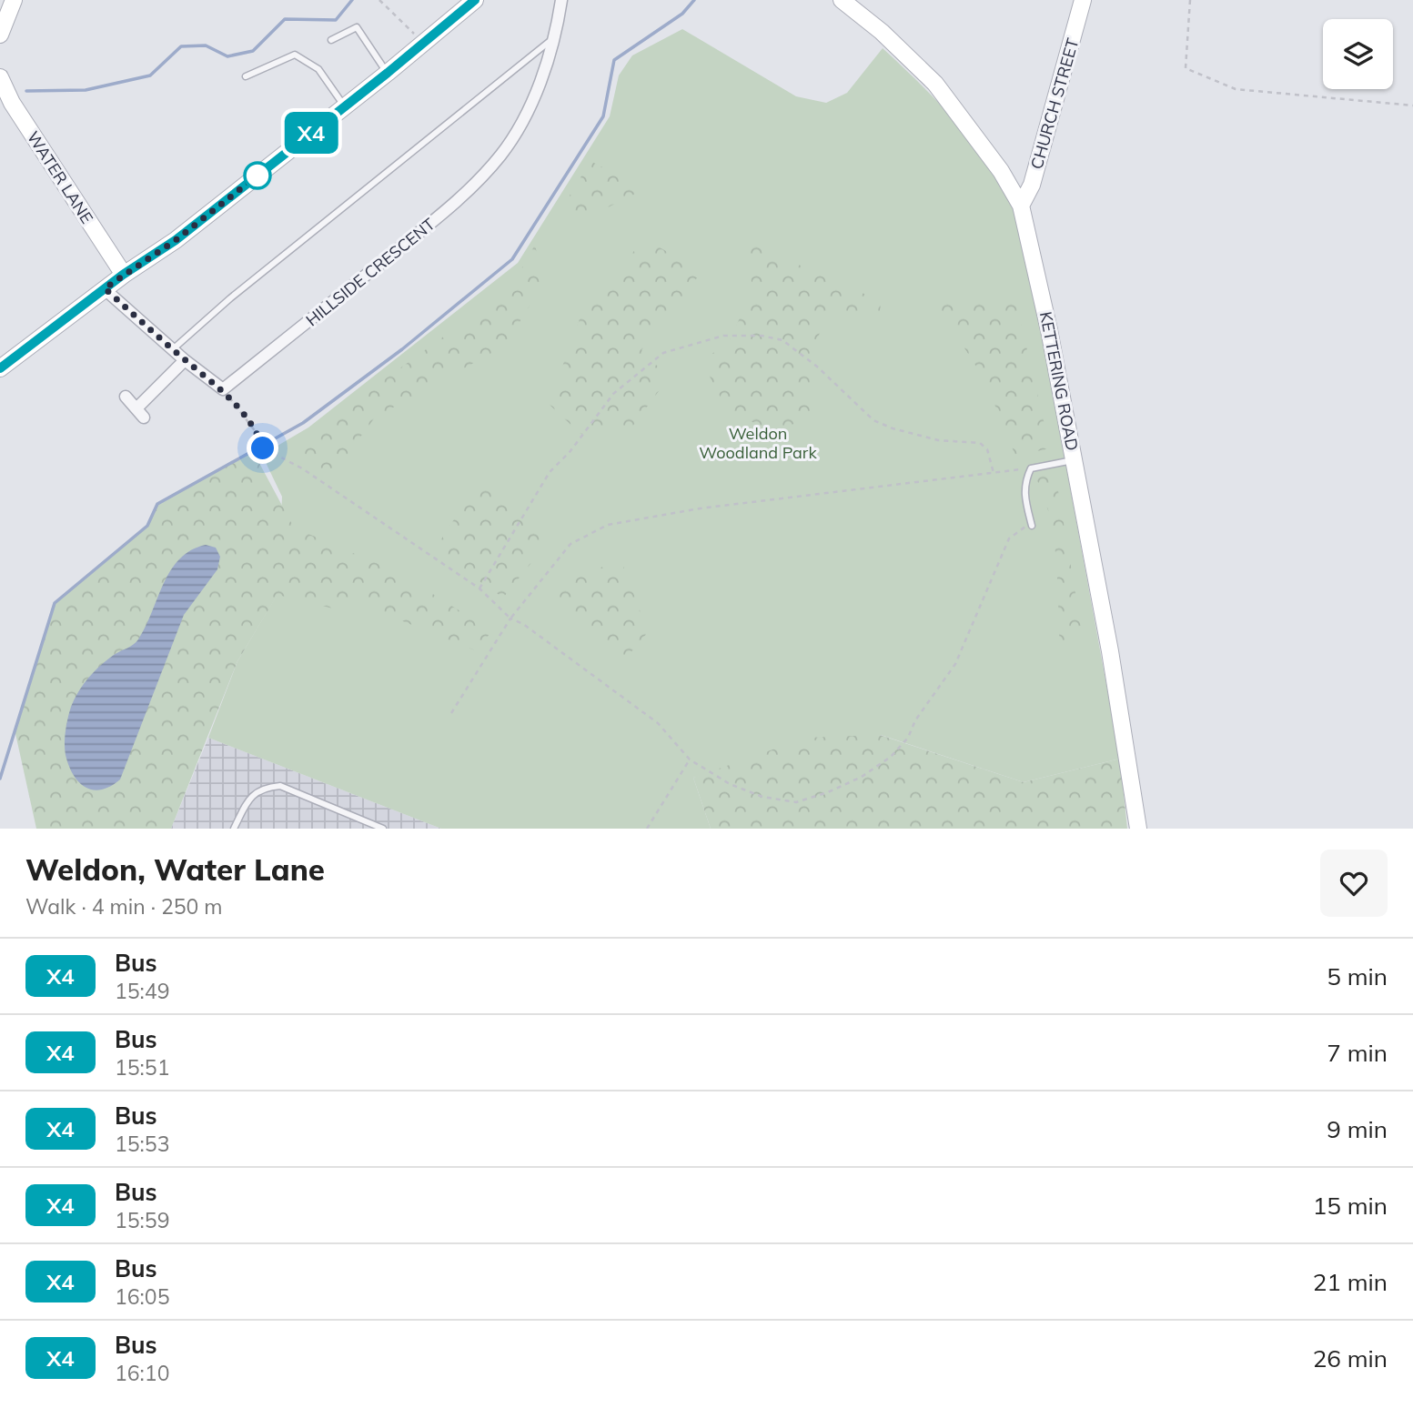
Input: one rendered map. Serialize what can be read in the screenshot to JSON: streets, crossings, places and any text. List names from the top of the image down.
{
  "streets": {
    "street": [
      "CHURCH STREET",
      "WATER LANE",
      "HILLSIDE CRESCENT",
      "KETTERING ROAD"
    ]
  },
  "crossings": [
    ["CHURCH STREET", "KETTERING ROAD"]
  ],
  "parks": ["Weldon Woodland Park"],
  "lines": ["bus line X4"],
  "page": {
    "on_map": "X4",
    "heading": ["Weldon, Water Lane", "Walk · 4 min · 250 m"],
    "list": [
      {
        "mark": "X4",
        "name": "Bus",
        "note": "15:49",
        "value": "5 min"
      },
      {
        "mark": "X4",
        "name": "Bus",
        "note": "15:51",
        "value": "7 min"
      },
      {
        "mark": "X4",
        "name": "Bus",
        "note": "15:53",
        "value": "9 min"
      },
      {
        "mark": "X4",
        "name": "Bus",
        "note": "15:59",
        "value": "15 min"
      },
      {
        "mark": "X4",
        "name": "Bus",
        "note": "16:05",
        "value": "21 min"
      },
      {
        "mark": "X4",
        "name": "Bus",
        "note": "16:10",
        "value": "26 min"
      }
    ]
  }
}
